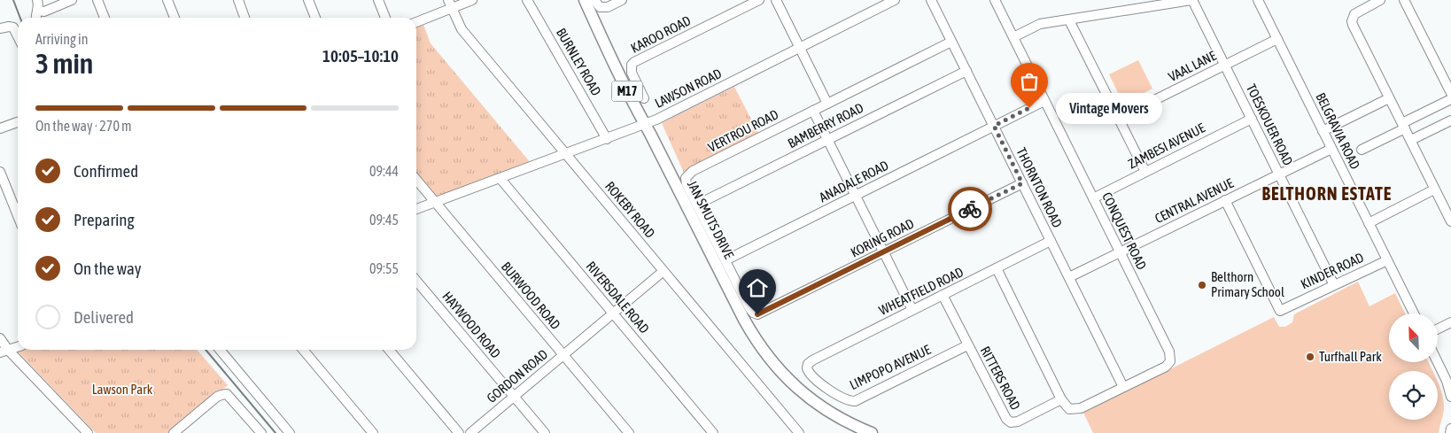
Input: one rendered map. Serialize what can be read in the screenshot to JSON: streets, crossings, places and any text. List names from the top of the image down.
{
  "streets": {
    "main road": ["M17", "JAN SMUTS DRIVE"],
    "street": [
      "KAROO ROAD",
      "BURNLEY ROAD",
      "VAAL LANE",
      "LAWSON ROAD",
      "TOESKOUER ROAD",
      "BAMBERRY ROAD",
      "VERTROU ROAD",
      "BELGRAVIA ROAD",
      "ZAMBESI AVENUE",
      "ANADALE ROAD",
      "THORNTON ROAD",
      "CENTRAL AVENUE",
      "ROKEBY ROAD",
      "CONQUEST ROAD",
      "KORING ROAD",
      "KINDER ROAD",
      "WHEATFIELD ROAD",
      "BURWOOD ROAD",
      "RIVERSDALE ROAD",
      "HAYWOOD ROAD",
      "LIMPOPO AVENUE",
      "GORDON ROAD",
      "RITTERS ROAD"
    ]
  },
  "crossings": [
    ["BURNLEY ROAD", "LAWSON ROAD"],
    ["VAAL LANE", "TOESKOUER ROAD"],
    ["VAAL LANE", "BELGRAVIA ROAD"],
    ["LAWSON ROAD", "ROKEBY ROAD"],
    ["LAWSON ROAD", "JAN SMUTS DRIVE"],
    ["LAWSON ROAD", "BURWOOD ROAD"],
    ["LAWSON ROAD", "RIVERSDALE ROAD"],
    ["TOESKOUER ROAD", "ZAMBESI AVENUE"],
    ["TOESKOUER ROAD", "CENTRAL AVENUE"],
    ["TOESKOUER ROAD", "KINDER ROAD"],
    ["BAMBERRY ROAD", "VERTROU ROAD"],
    ["BAMBERRY ROAD", "THORNTON ROAD"],
    ["VERTROU ROAD", "ANADALE ROAD"],
    ["VERTROU ROAD", "THORNTON ROAD"],
    ["VERTROU ROAD", "KORING ROAD"],
    ["BELGRAVIA ROAD", "CENTRAL AVENUE"],
    ["BELGRAVIA ROAD", "KINDER ROAD"],
    ["ZAMBESI AVENUE", "CONQUEST ROAD"],
    ["ANADALE ROAD", "THORNTON ROAD"],
    ["ANADALE ROAD", "CONQUEST ROAD"],
    ["THORNTON ROAD", "CENTRAL AVENUE"],
    ["THORNTON ROAD", "CONQUEST ROAD"],
    ["THORNTON ROAD", "KORING ROAD"],
    ["THORNTON ROAD", "WHEATFIELD ROAD"],
    ["CENTRAL AVENUE", "CONQUEST ROAD"],
    ["CENTRAL AVENUE", "KINDER ROAD"],
    ["ROKEBY ROAD", "GORDON ROAD"],
    ["CONQUEST ROAD", "RITTERS ROAD"],
    ["WHEATFIELD ROAD", "LIMPOPO AVENUE"],
    ["WHEATFIELD ROAD", "RITTERS ROAD"],
    ["BURWOOD ROAD", "GORDON ROAD"],
    ["RIVERSDALE ROAD", "GORDON ROAD"],
    ["HAYWOOD ROAD", "GORDON ROAD"],
    ["LIMPOPO AVENUE", "RITTERS ROAD"]
  ],
  "districts": ["BELTHORN ESTATE"],
  "parks": ["Lawson Park"],
  "places": ["Vintage Movers", "Belthorn Primary School", "Turfhall Park"],
  "north": "top left",
  "page": {
    "heading": ["3 min", "Arriving in", "10:05–10:10"],
    "bubble": "Vintage Movers",
    "bar": "On the way · 270 m",
    "list": [
      ["Confirmed", "09:44"],
      ["Preparing", "09:45"],
      ["On the way", "09:55"],
      "Delivered"
    ]
  }
}
